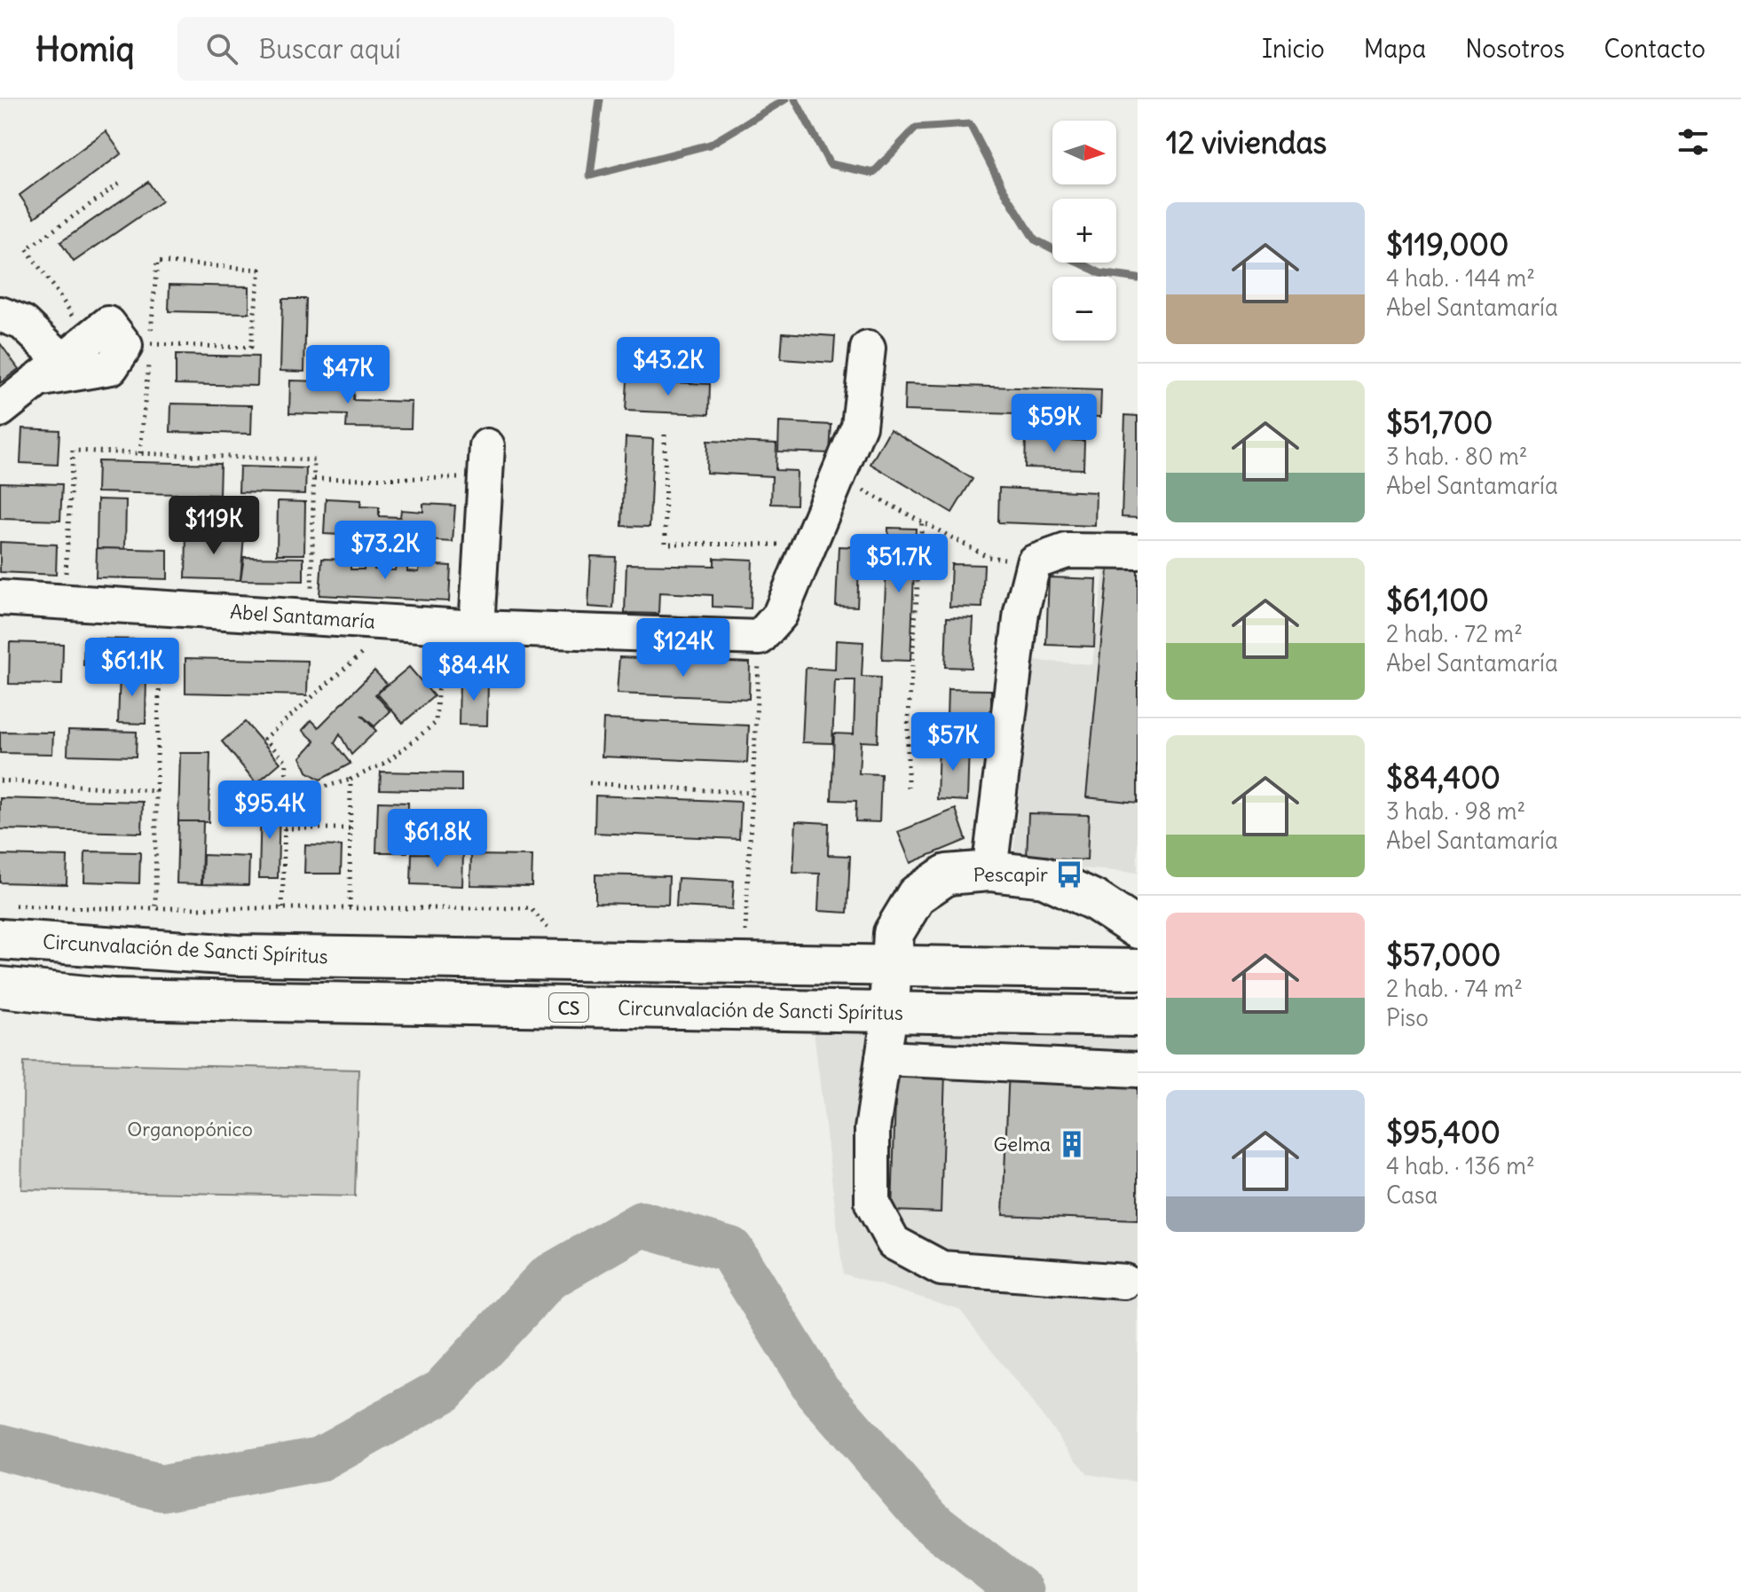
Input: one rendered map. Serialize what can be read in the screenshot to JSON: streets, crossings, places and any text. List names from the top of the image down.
{
  "streets": {
    "highway": ["Circunvalación de Sancti Spíritus", "CS"],
    "street": ["Abel Santamaría"]
  },
  "parks": ["Organopónico"],
  "places": {
    "bus stop": ["Pescapir"],
    "building": ["Gelma"]
  },
  "north": "right",
  "page": {
    "header": "Homiq",
    "search": "Buscar aquí",
    "nav": [
      "Inicio",
      "Mapa",
      "Nosotros",
      "Contacto"
    ],
    "heading": "12 viviendas",
    "map_buttons": ["+", "−"],
    "list": [
      {
        "name": "$119,000",
        "note": "4 hab. · 144 m² · Abel Santamaría"
      },
      {
        "name": "$51,700",
        "note": "3 hab. · 80 m² · Abel Santamaría"
      },
      {
        "name": "$61,100",
        "note": "2 hab. · 72 m² · Abel Santamaría"
      },
      {
        "name": "$84,400",
        "note": "3 hab. · 98 m² · Abel Santamaría"
      },
      {
        "name": "$57,000",
        "note": "2 hab. · 74 m² · Piso"
      },
      {
        "name": "$95,400",
        "note": "4 hab. · 136 m² · Casa"
      }
    ],
    "price": [
      "$43.2K",
      "$47K",
      "$59K",
      "$119K",
      "$73.2K",
      "$51.7K",
      "$124K",
      "$61.1K",
      "$84.4K",
      "$57K",
      "$95.4K",
      "$61.8K"
    ]
  }
}
